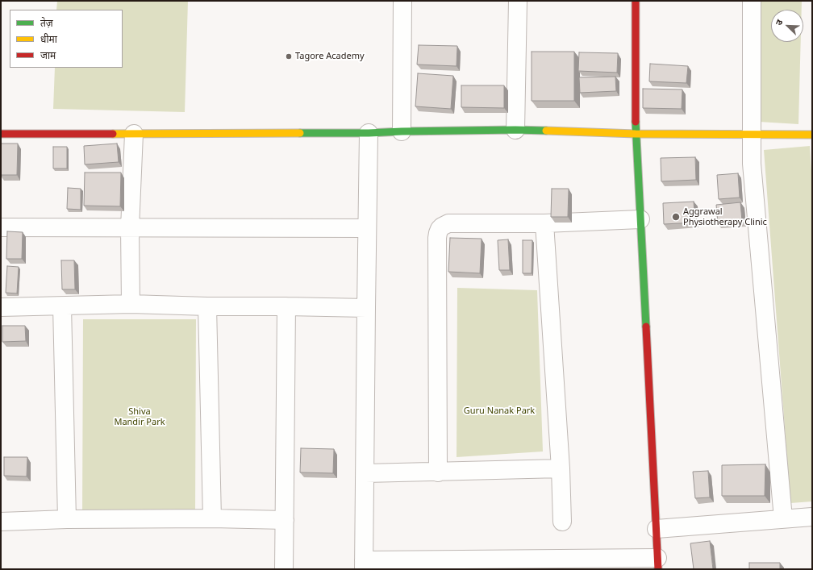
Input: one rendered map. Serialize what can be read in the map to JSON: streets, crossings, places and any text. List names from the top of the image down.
{
  "parks": ["Guru Nanak Park", "Shiva Mandir Park"],
  "places": ["Tagore Academy", "Aggrawal Physiotherapy Clinic"],
  "legend": ["तेज़", "धीमा", "जाम"],
  "north": "top left"
}
